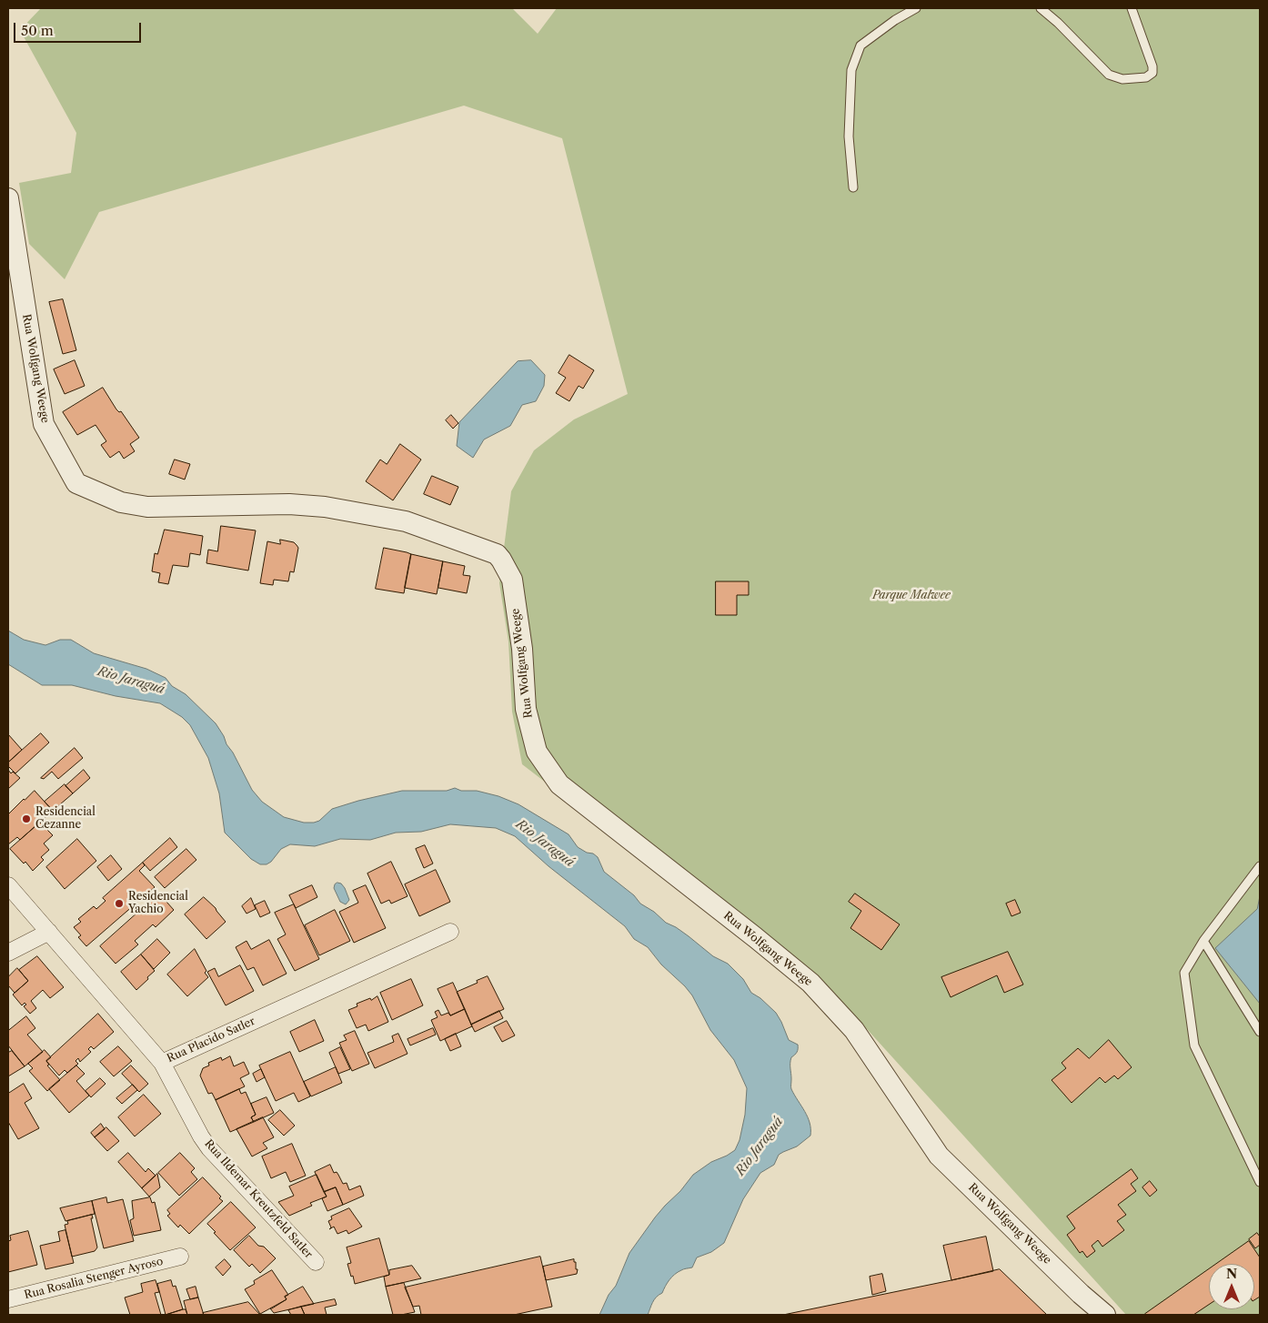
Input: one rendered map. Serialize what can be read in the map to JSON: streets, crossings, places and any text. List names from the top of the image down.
{
  "streets": {
    "street": [
      "Rua Wolfgang Weege",
      "Rua Placido Satler",
      "Rua Ildemar Kreutzfeld Satler",
      "Rua Rosalia Stenger Ayroso"
    ]
  },
  "crossings": [
    ["Rua Placido Satler", "Rua Ildemar Kreutzfeld Satler"]
  ],
  "water": ["Rio Jaraguá"],
  "parks": ["Parque Malwee"],
  "places": ["Residencial Cezanne", "Residencial Yachio"],
  "scale_bar": "50 m",
  "north": "top"
}
